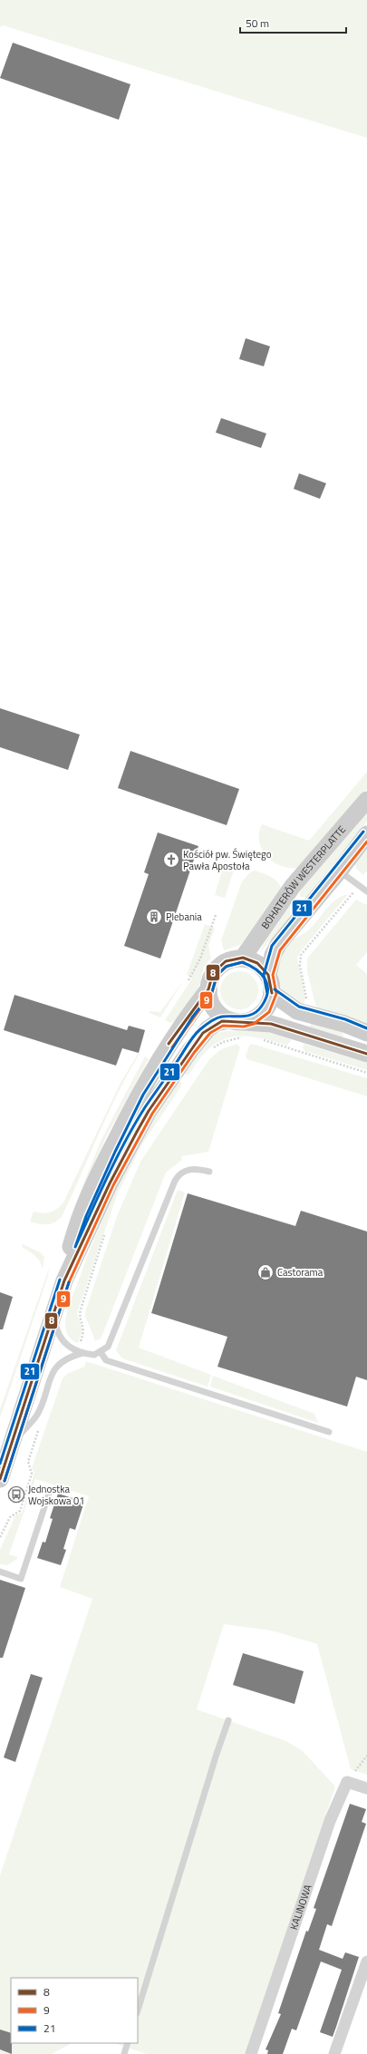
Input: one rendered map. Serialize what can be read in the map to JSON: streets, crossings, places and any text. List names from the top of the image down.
{
  "streets": {
    "main road": ["BOHATERÓW WESTERPLATTE"],
    "street": ["KALINOWA"]
  },
  "places": {
    "church": ["Kościół pw. Świętego Pawła Apostoła"],
    "building": ["Plebania"],
    "shop": ["Castorama"],
    "bus stop": ["Jednostka Wojskowa 01"]
  },
  "lines": ["transit line 21", "transit line 9", "transit line 8"],
  "legend": ["8", "9", "21"],
  "scale_bar": "50 m"
}
